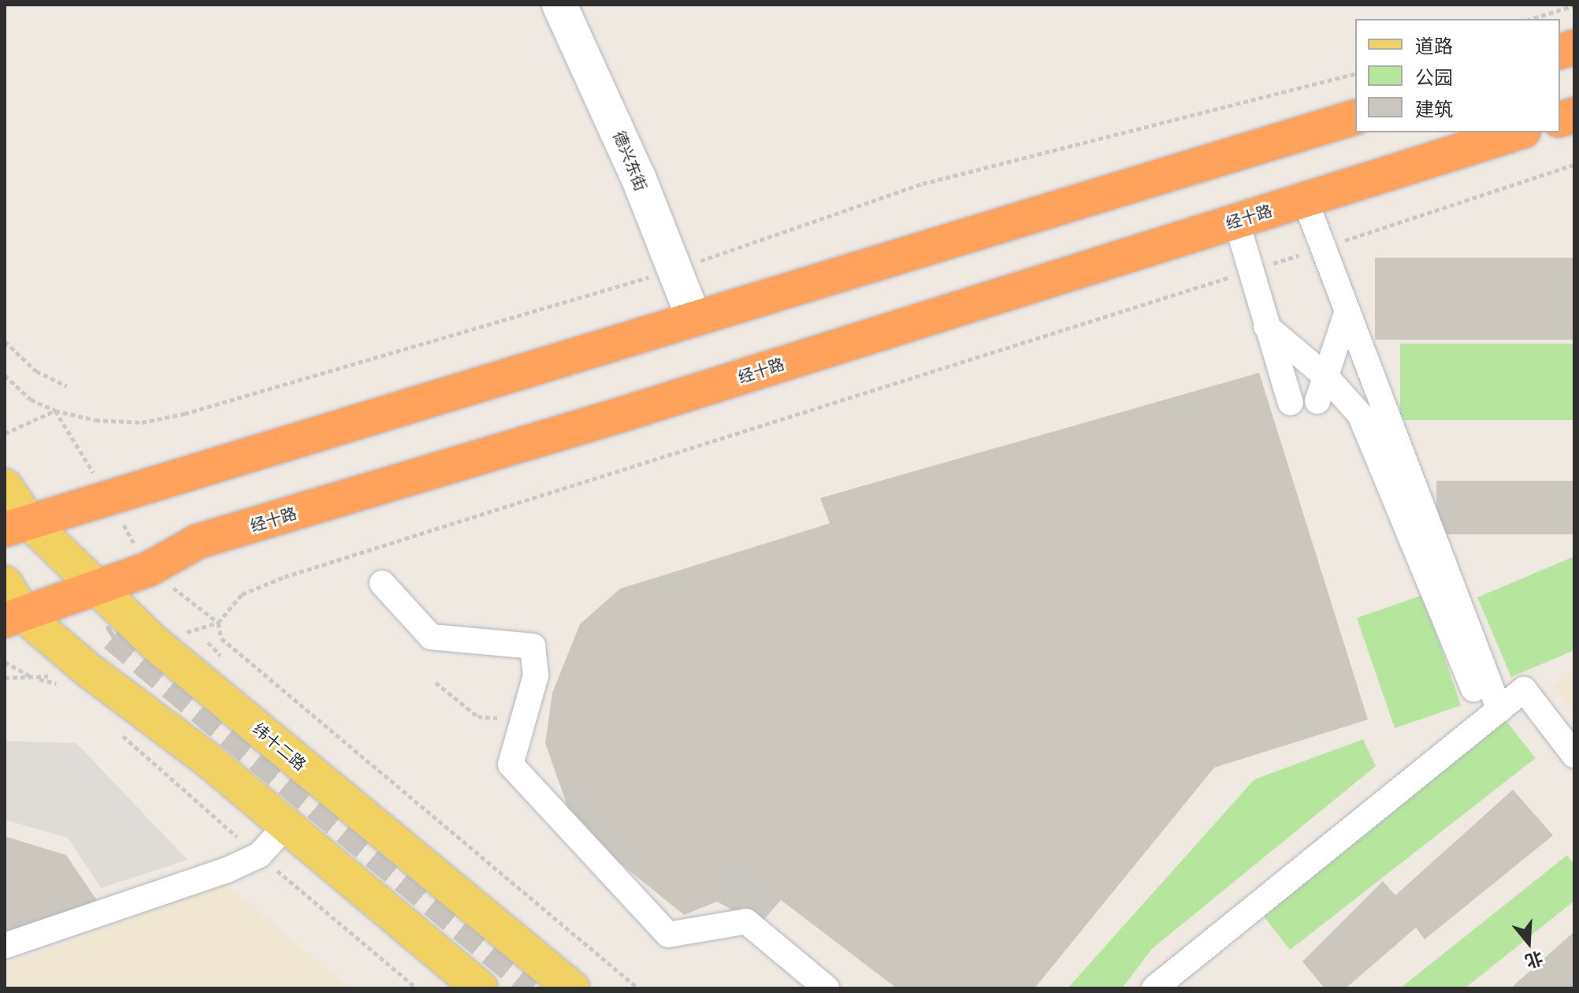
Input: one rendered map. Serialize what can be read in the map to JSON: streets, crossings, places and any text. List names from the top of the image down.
{
  "streets": {
    "highway": ["经十路"],
    "main road": ["纬十二路"],
    "street": ["德兴东街"]
  },
  "crossings": [
    ["经十路", "纬十二路"]
  ],
  "legend": ["道路", "公园", "建筑"],
  "north": "bottom"
}
